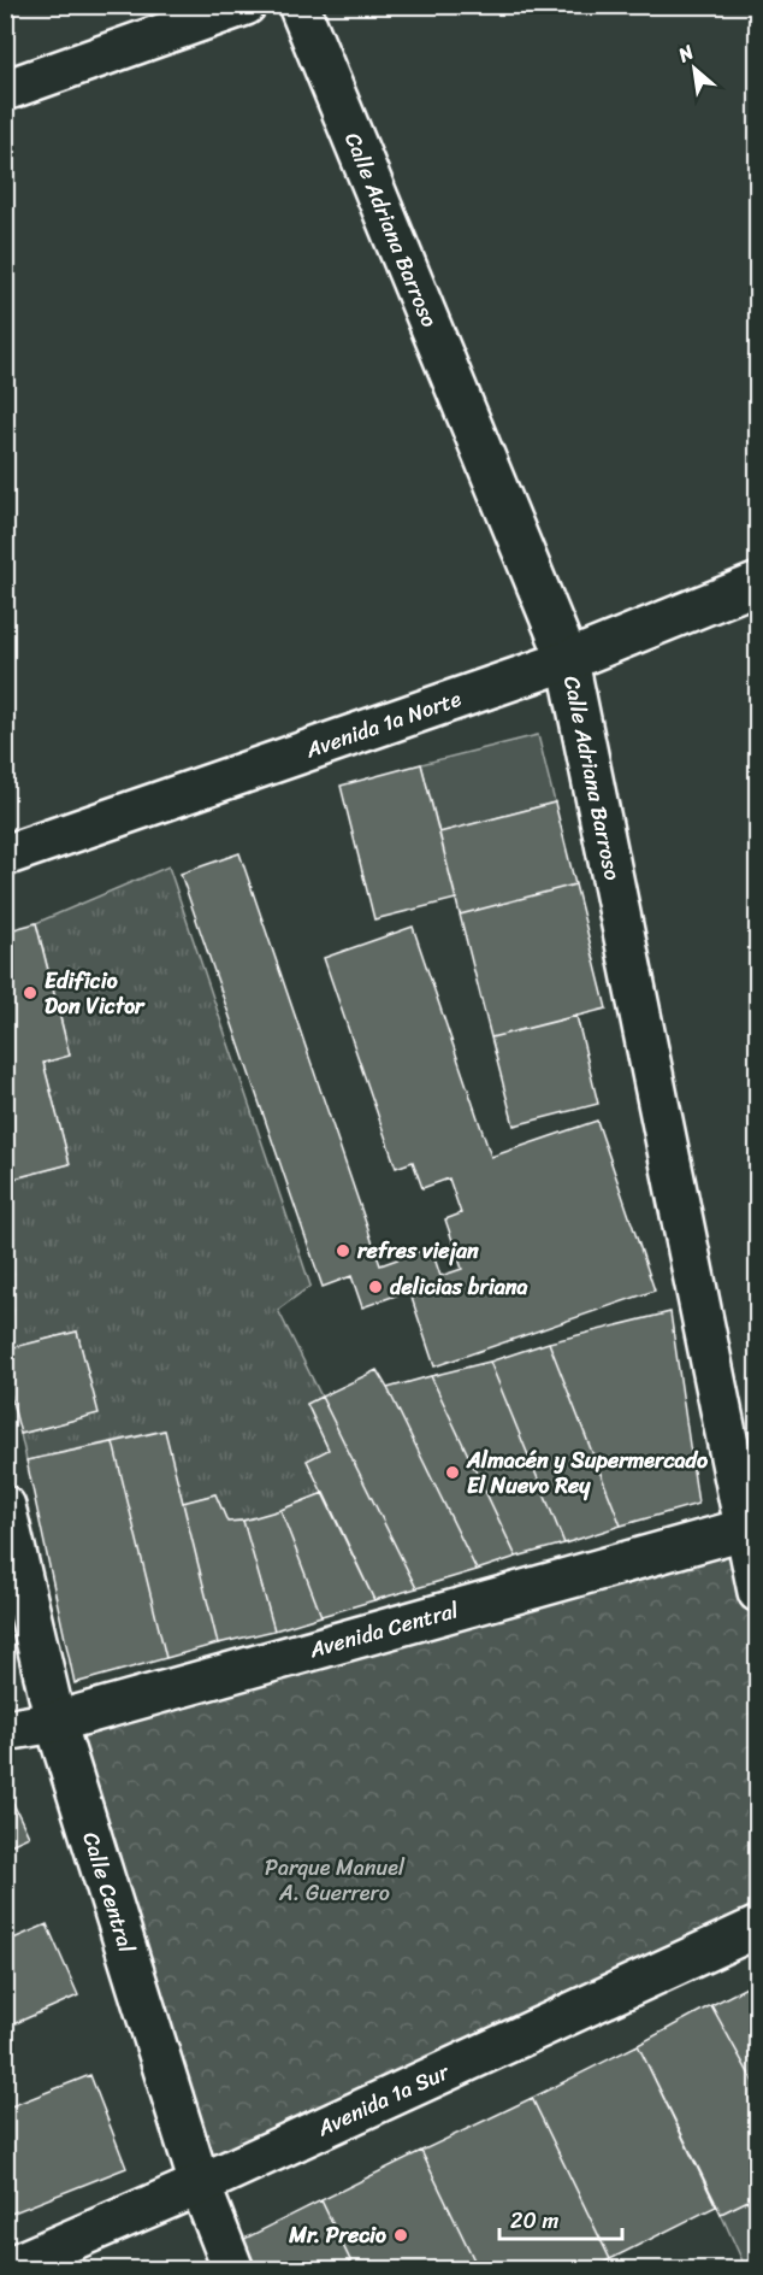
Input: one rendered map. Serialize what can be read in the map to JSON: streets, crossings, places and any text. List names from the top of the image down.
{
  "streets": {
    "street": [
      "Calle Adriana Barroso",
      "Avenida 1a Norte",
      "Avenida Central",
      "Calle Central",
      "Avenida 1a Sur"
    ]
  },
  "crossings": [
    ["Calle Adriana Barroso", "Avenida 1a Norte"],
    ["Calle Adriana Barroso", "Avenida Central"],
    ["Avenida Central", "Calle Central"],
    ["Calle Central", "Avenida 1a Sur"]
  ],
  "parks": ["Parque Manuel A. Guerrero"],
  "places": [
    "Edificio Don Victor",
    "refres viejan",
    "delicias briana",
    "Almacén y Supermercado El Nuevo Rey",
    "Mr. Precio"
  ],
  "scale_bar": "20 m",
  "north": "top left"
}
